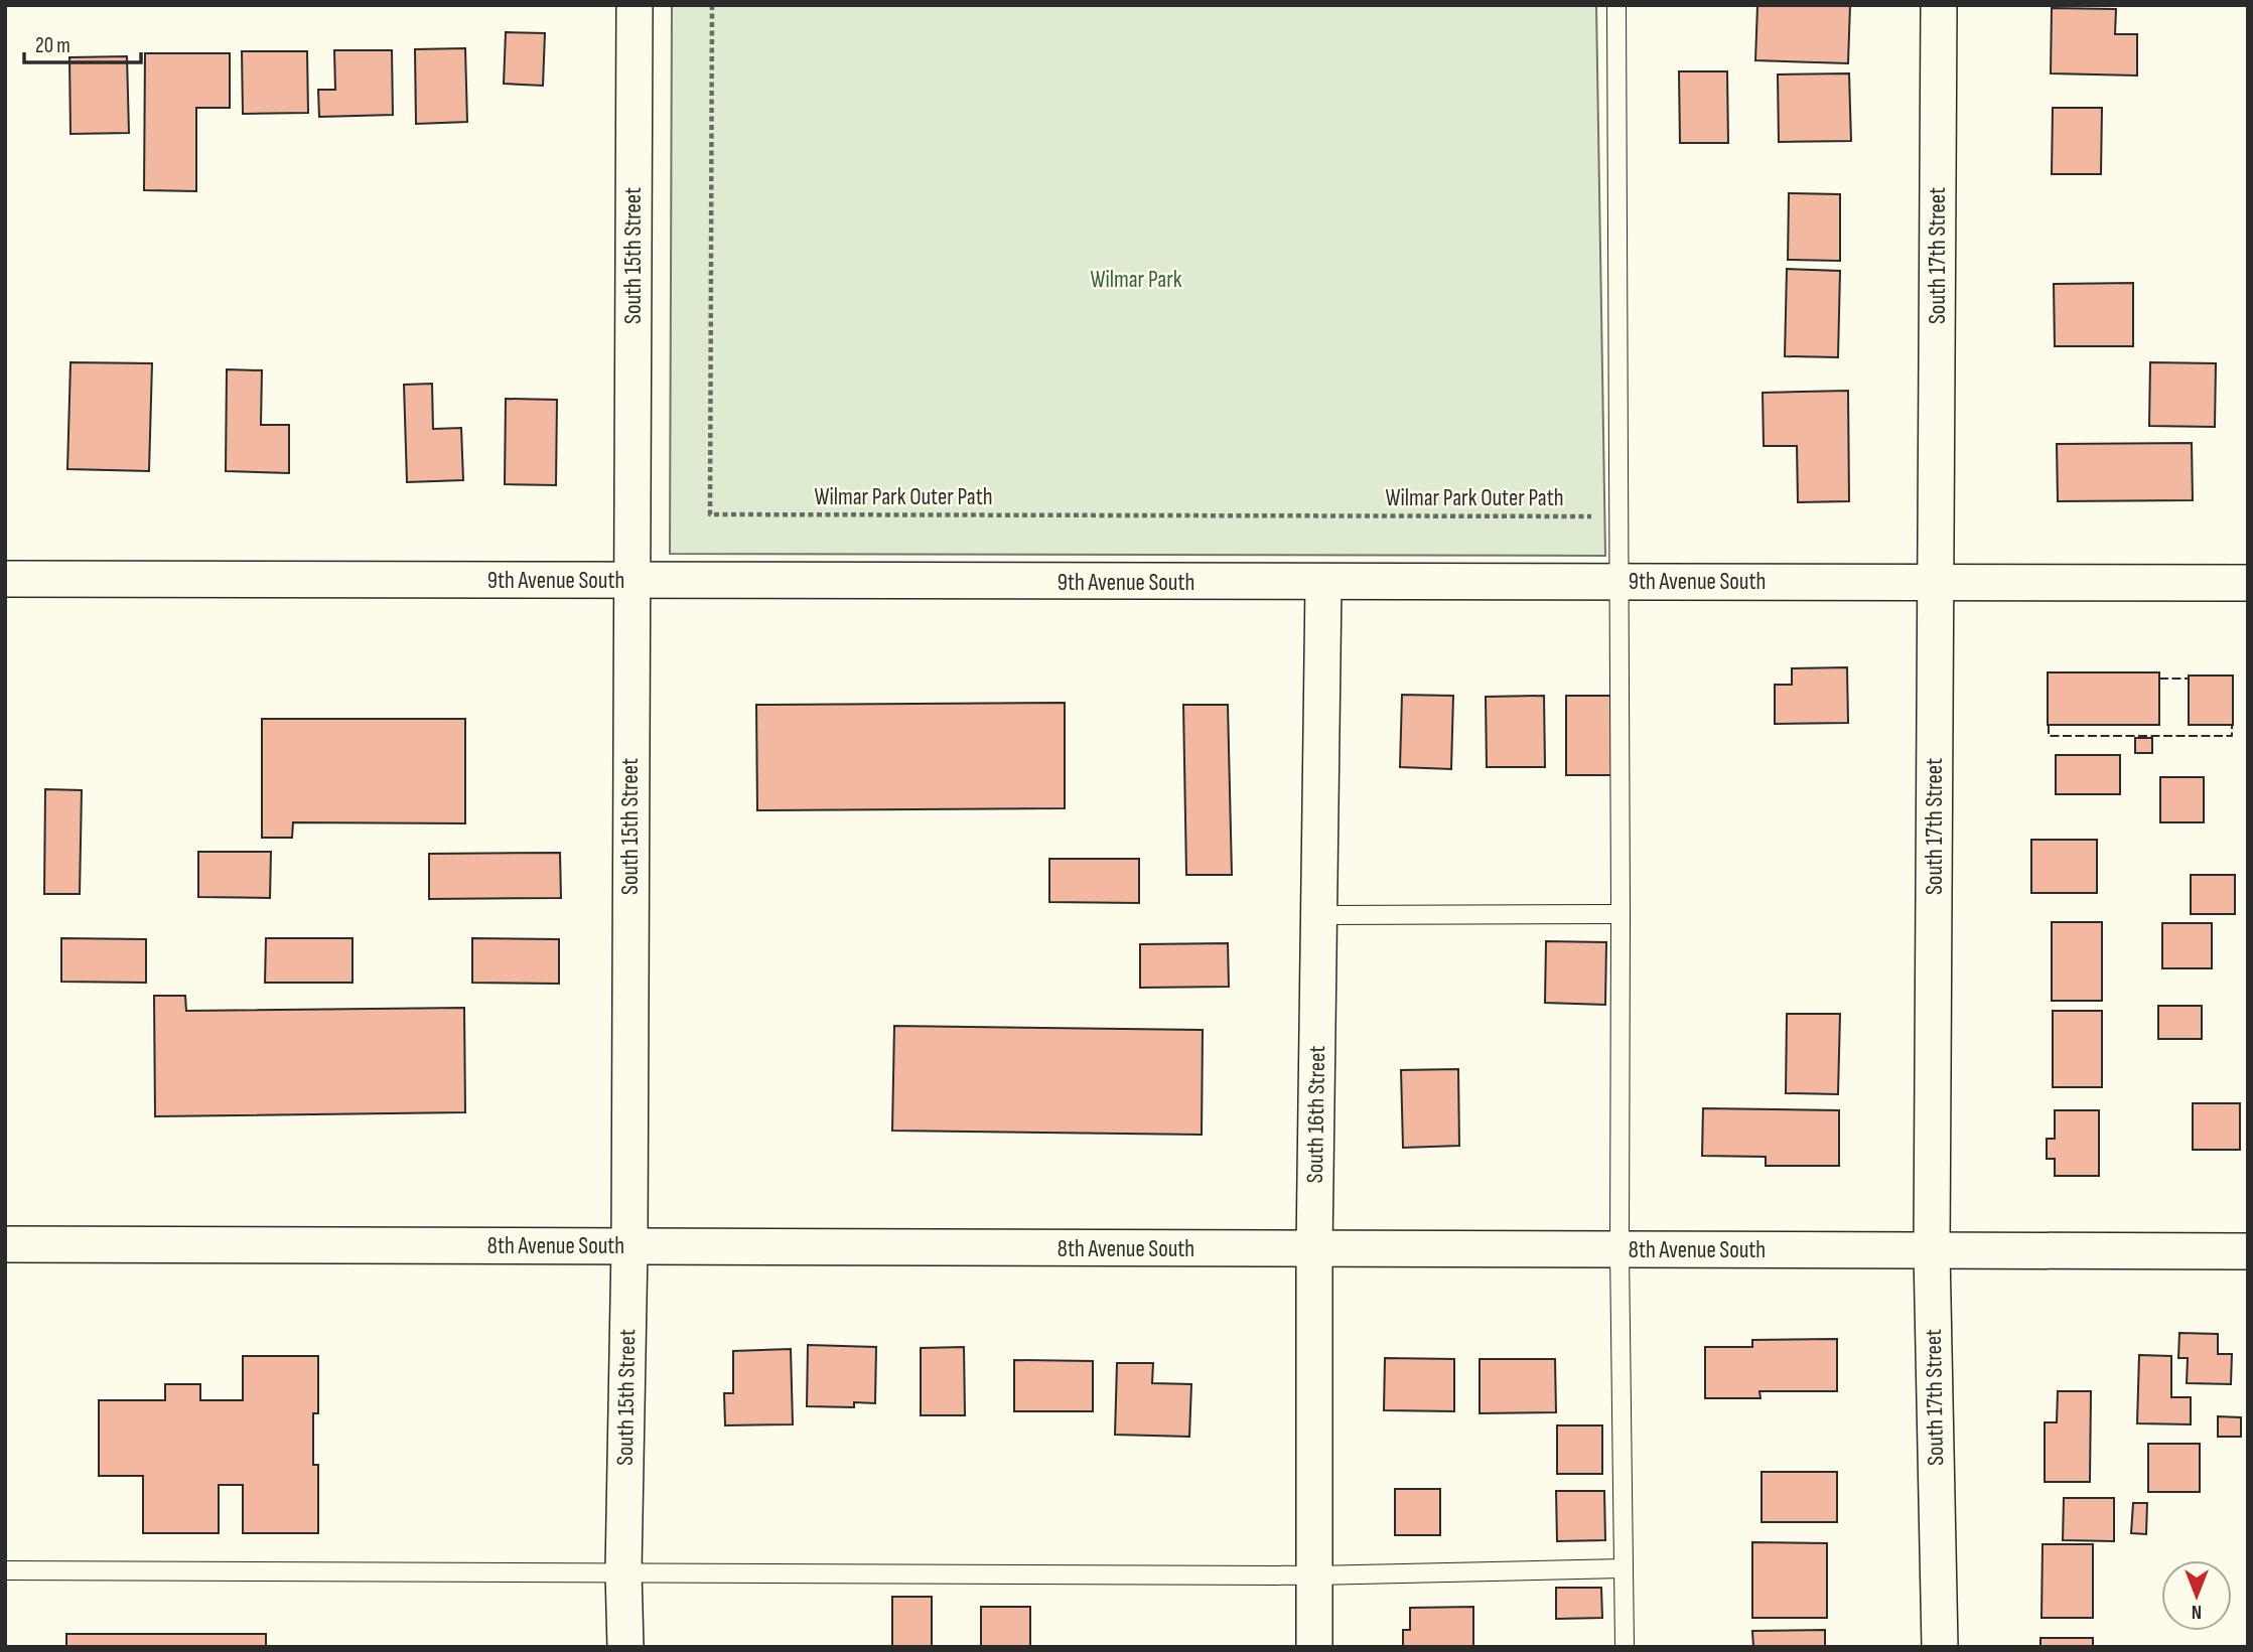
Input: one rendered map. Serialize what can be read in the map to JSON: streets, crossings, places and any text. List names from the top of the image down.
{
  "streets": {
    "street": [
      "South 15th Street",
      "South 17th Street",
      "9th Avenue South",
      "South 16th Street",
      "8th Avenue South"
    ],
    "path": ["Wilmar Park Outer Path"]
  },
  "crossings": [
    ["South 15th Street", "9th Avenue South"],
    ["South 15th Street", "8th Avenue South"],
    ["South 17th Street", "9th Avenue South"],
    ["South 17th Street", "8th Avenue South"],
    ["9th Avenue South", "South 16th Street"],
    ["South 16th Street", "8th Avenue South"]
  ],
  "parks": ["Wilmar Park"],
  "scale_bar": "20 m",
  "north": "bottom"
}
